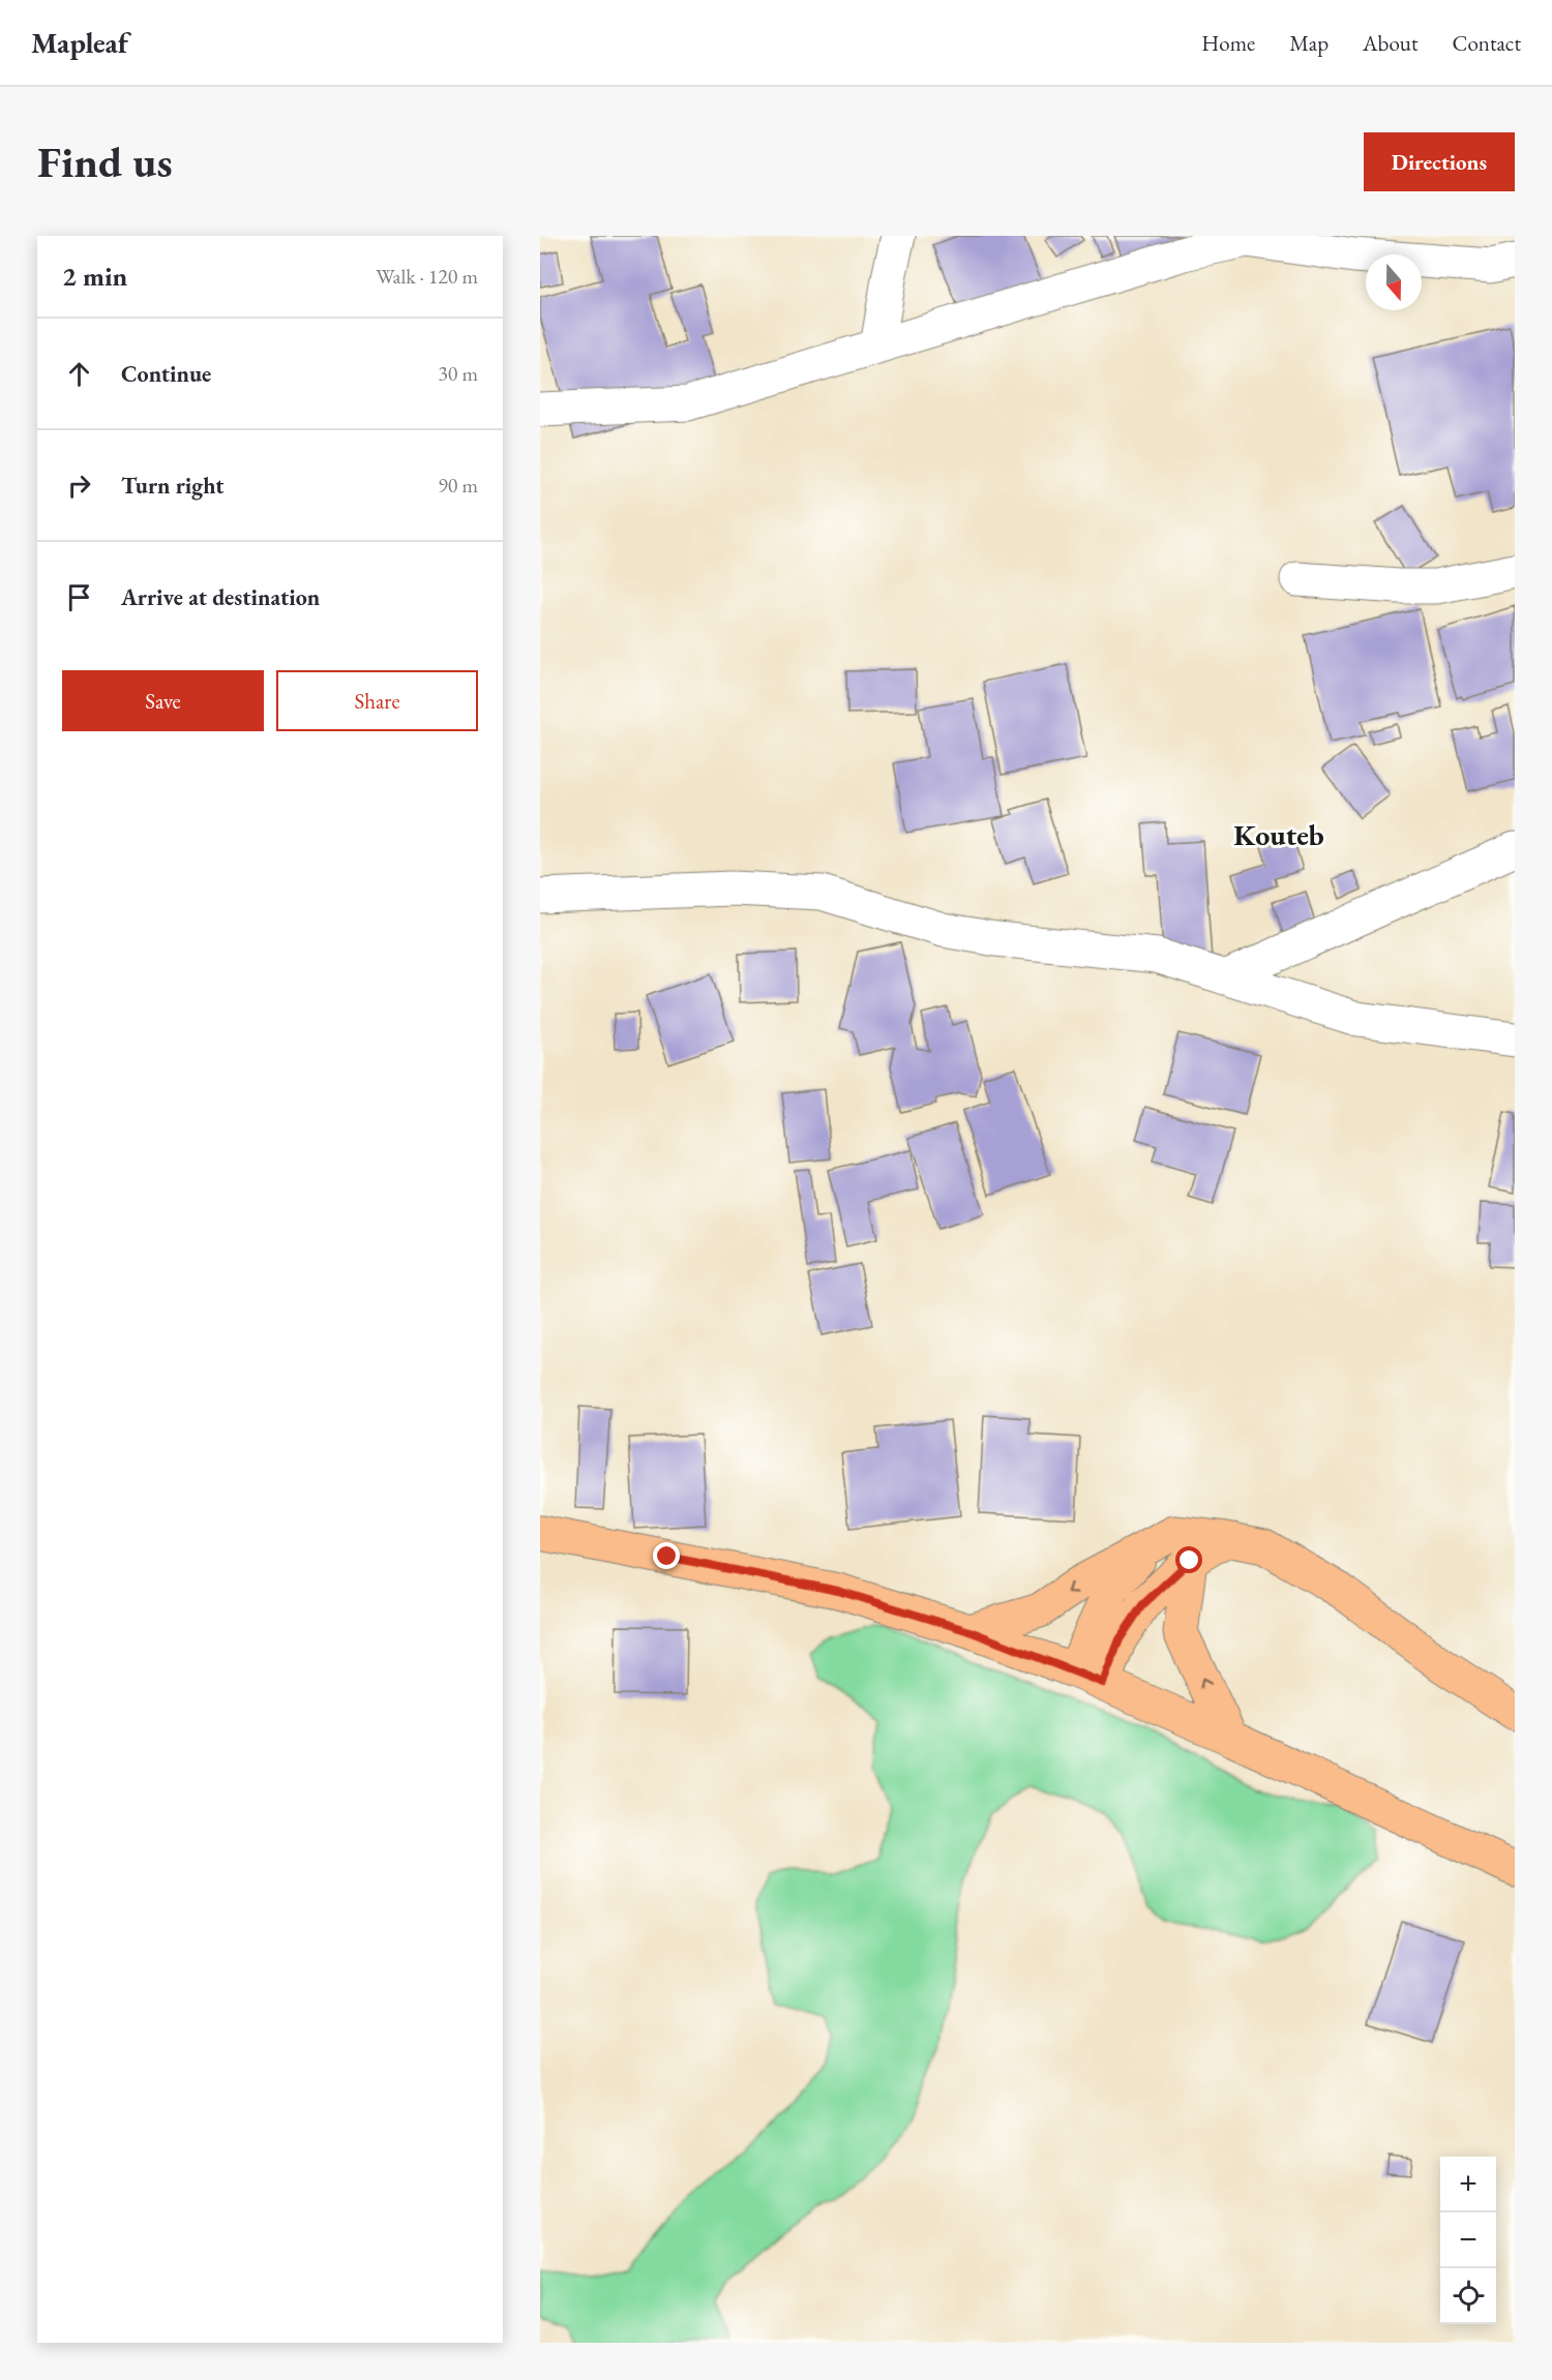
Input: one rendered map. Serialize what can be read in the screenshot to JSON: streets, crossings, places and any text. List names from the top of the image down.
{
  "districts": ["Kouteb"],
  "north": "bottom",
  "page": {
    "header": "Mapleaf",
    "nav": [
      "Home",
      "Map",
      "About",
      "Contact"
    ],
    "buttons": [
      "Directions",
      ["Save", "Share"]
    ],
    "title": "Find us",
    "heading": ["2 min", "Walk · 120 m"],
    "list": [
      ["Continue", "30 m"],
      ["Turn right", "90 m"],
      "Arrive at destination"
    ],
    "map_buttons": ["+", "−"]
  }
}
